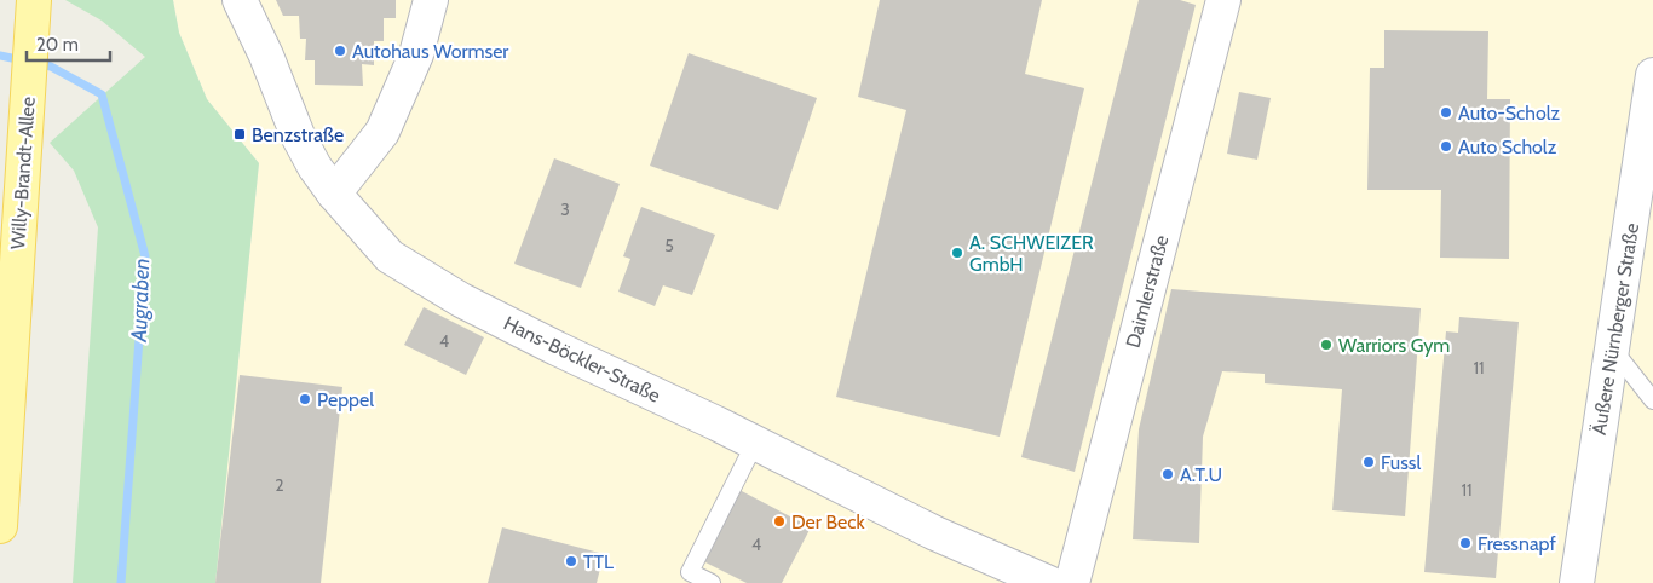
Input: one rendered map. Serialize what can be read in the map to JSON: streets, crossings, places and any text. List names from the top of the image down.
{
  "streets": {
    "main road": ["Willy-Brandt-Allee"],
    "street": ["Daimlerstraße", "Äußere Nürnberger Straße", "Hans-Böckler-Straße"]
  },
  "water": ["Augraben"],
  "places": {
    "other": [
      "Autohaus Wormser",
      "Auto-Scholz",
      "Auto Scholz",
      "A. SCHWEIZER GmbH",
      "Warriors Gym",
      "Peppel",
      "Fussl",
      "A.T.U",
      "Der Beck",
      "Fressnapf",
      "TTL"
    ],
    "transit": ["Benzstraße"]
  },
  "house_numbers": [
    "3",
    "5",
    "4",
    "11",
    "2",
    "11",
    "4"
  ],
  "scale_bar": "20 m"
}
